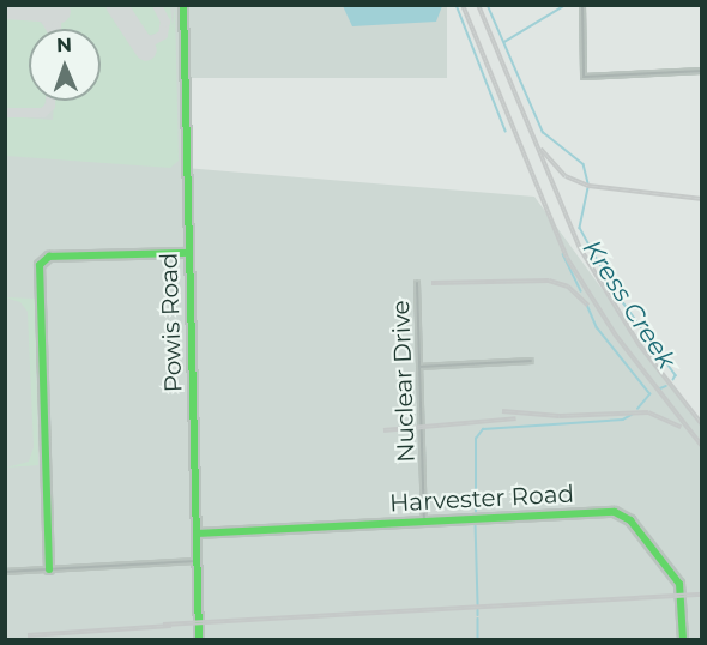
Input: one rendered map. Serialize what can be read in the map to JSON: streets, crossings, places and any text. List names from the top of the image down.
{
  "streets": {
    "street": ["Powis Road", "Nuclear Drive", "Harvester Road"]
  },
  "crossings": [
    ["Powis Road", "Harvester Road"],
    ["Nuclear Drive", "Harvester Road"]
  ],
  "water": ["Kress Creek"],
  "north": "top"
}
